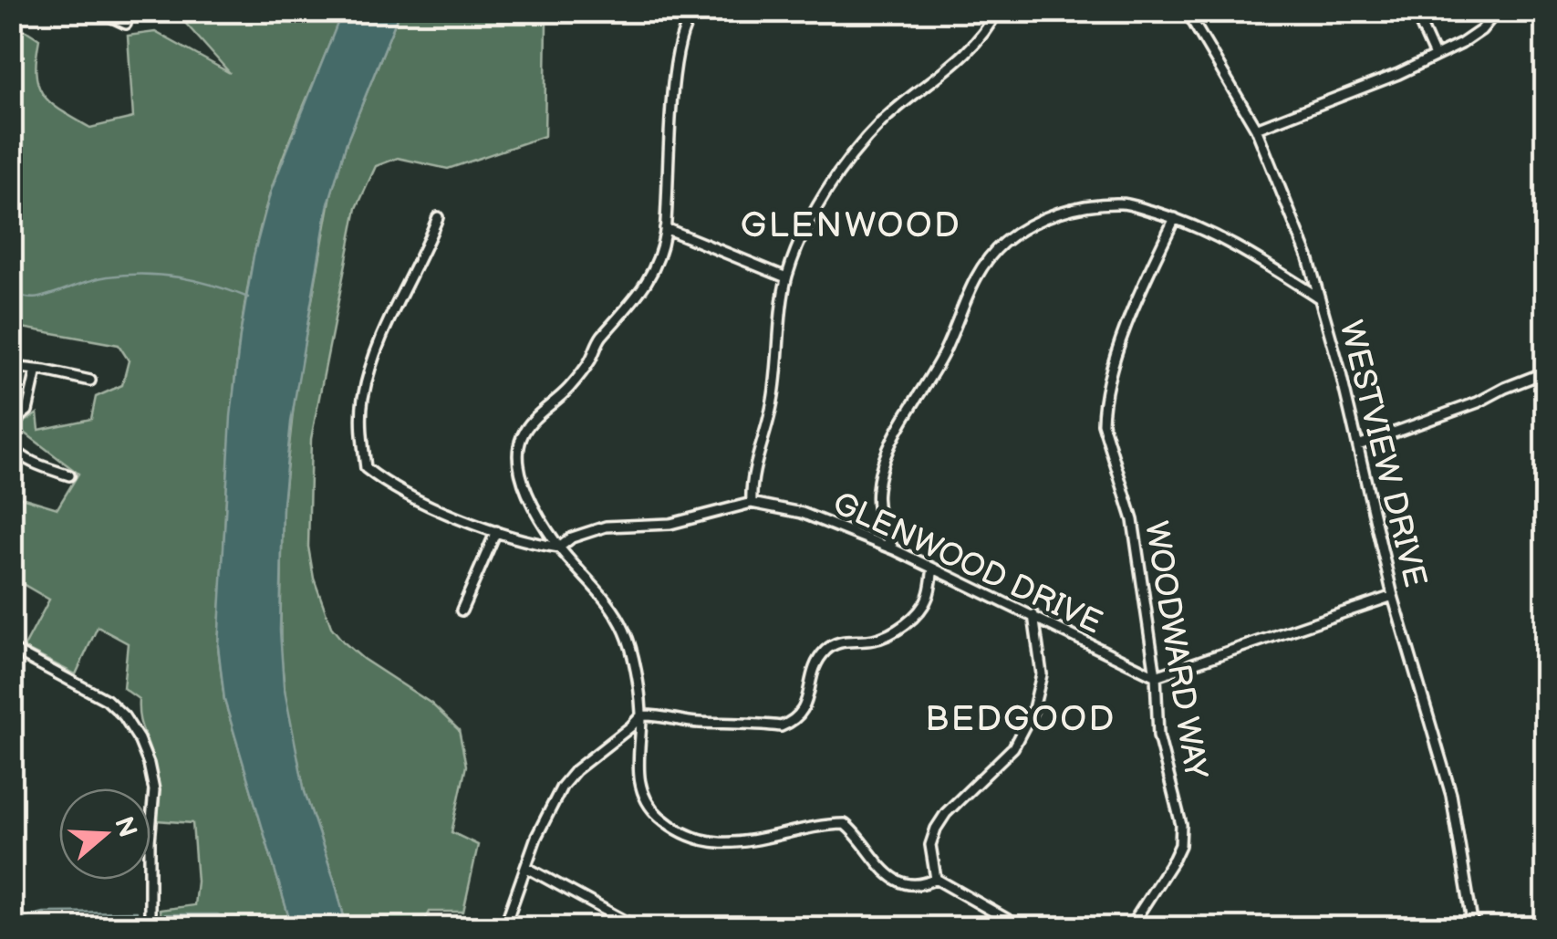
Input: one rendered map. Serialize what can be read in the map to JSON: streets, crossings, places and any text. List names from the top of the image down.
{
  "streets": {
    "street": ["WESTVIEW DRIVE", "GLENWOOD DRIVE", "WOODWARD WAY"]
  },
  "crossings": [
    ["GLENWOOD DRIVE", "WOODWARD WAY"]
  ],
  "districts": ["GLENWOOD", "BEDGOOD"],
  "north": "right"
}
